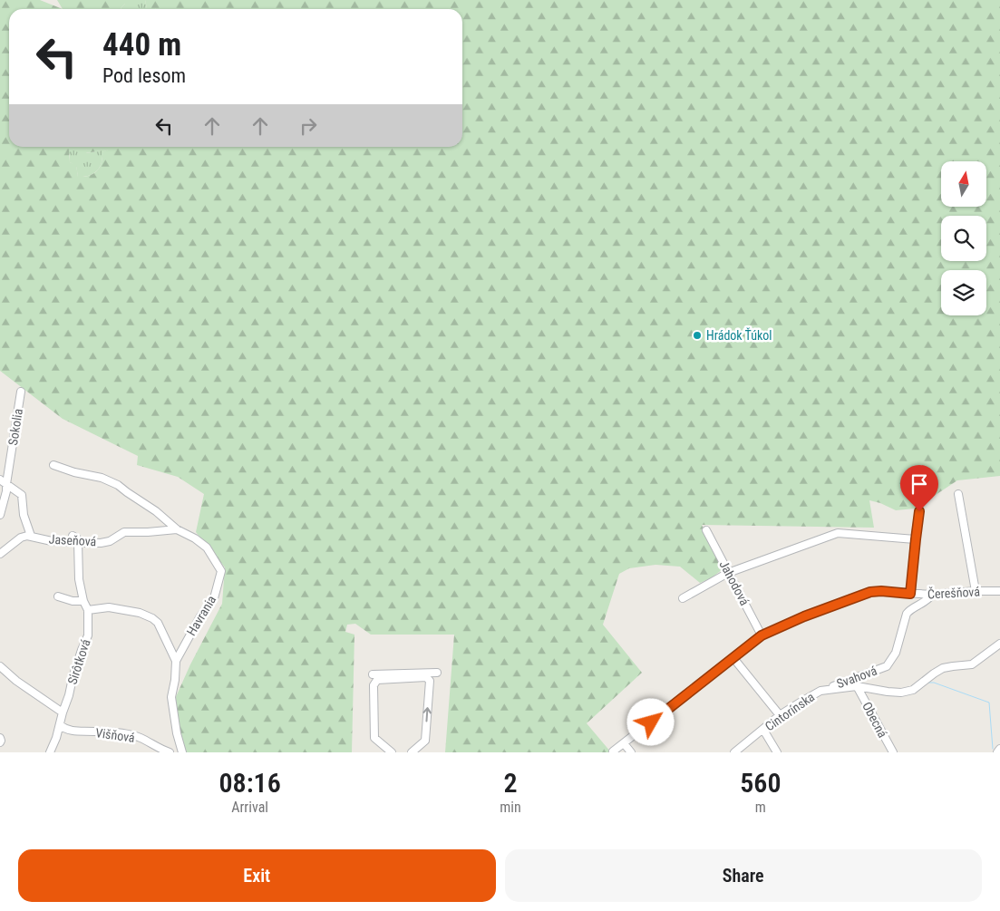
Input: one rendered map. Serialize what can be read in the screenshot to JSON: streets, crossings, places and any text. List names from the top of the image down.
{
  "streets": {
    "street": [
      "Sokolia",
      "Jaseňová",
      "Jahodová",
      "Čerešňová",
      "Havrania",
      "Sirôtková",
      "Svahová",
      "Cintorínska",
      "Obecná",
      "Višňová"
    ]
  },
  "crossings": [
    ["Jaseňová", "Havrania"],
    ["Jaseňová", "Sirôtková"],
    ["Jahodová", "Čerešňová"],
    ["Čerešňová", "Svahová"],
    ["Sirôtková", "Višňová"],
    ["Svahová", "Cintorínska"],
    ["Svahová", "Obecná"],
    ["Cintorínska", "Obecná"]
  ],
  "places": ["Hrádok Ťúkol"],
  "north": "top",
  "page": {
    "turn": ["440 m", "Pod lesom"],
    "eta": [
      "08:16",
      "Arrival",
      "2",
      "min",
      "560",
      "m"
    ],
    "buttons": ["Exit", "Share"]
  }
}
